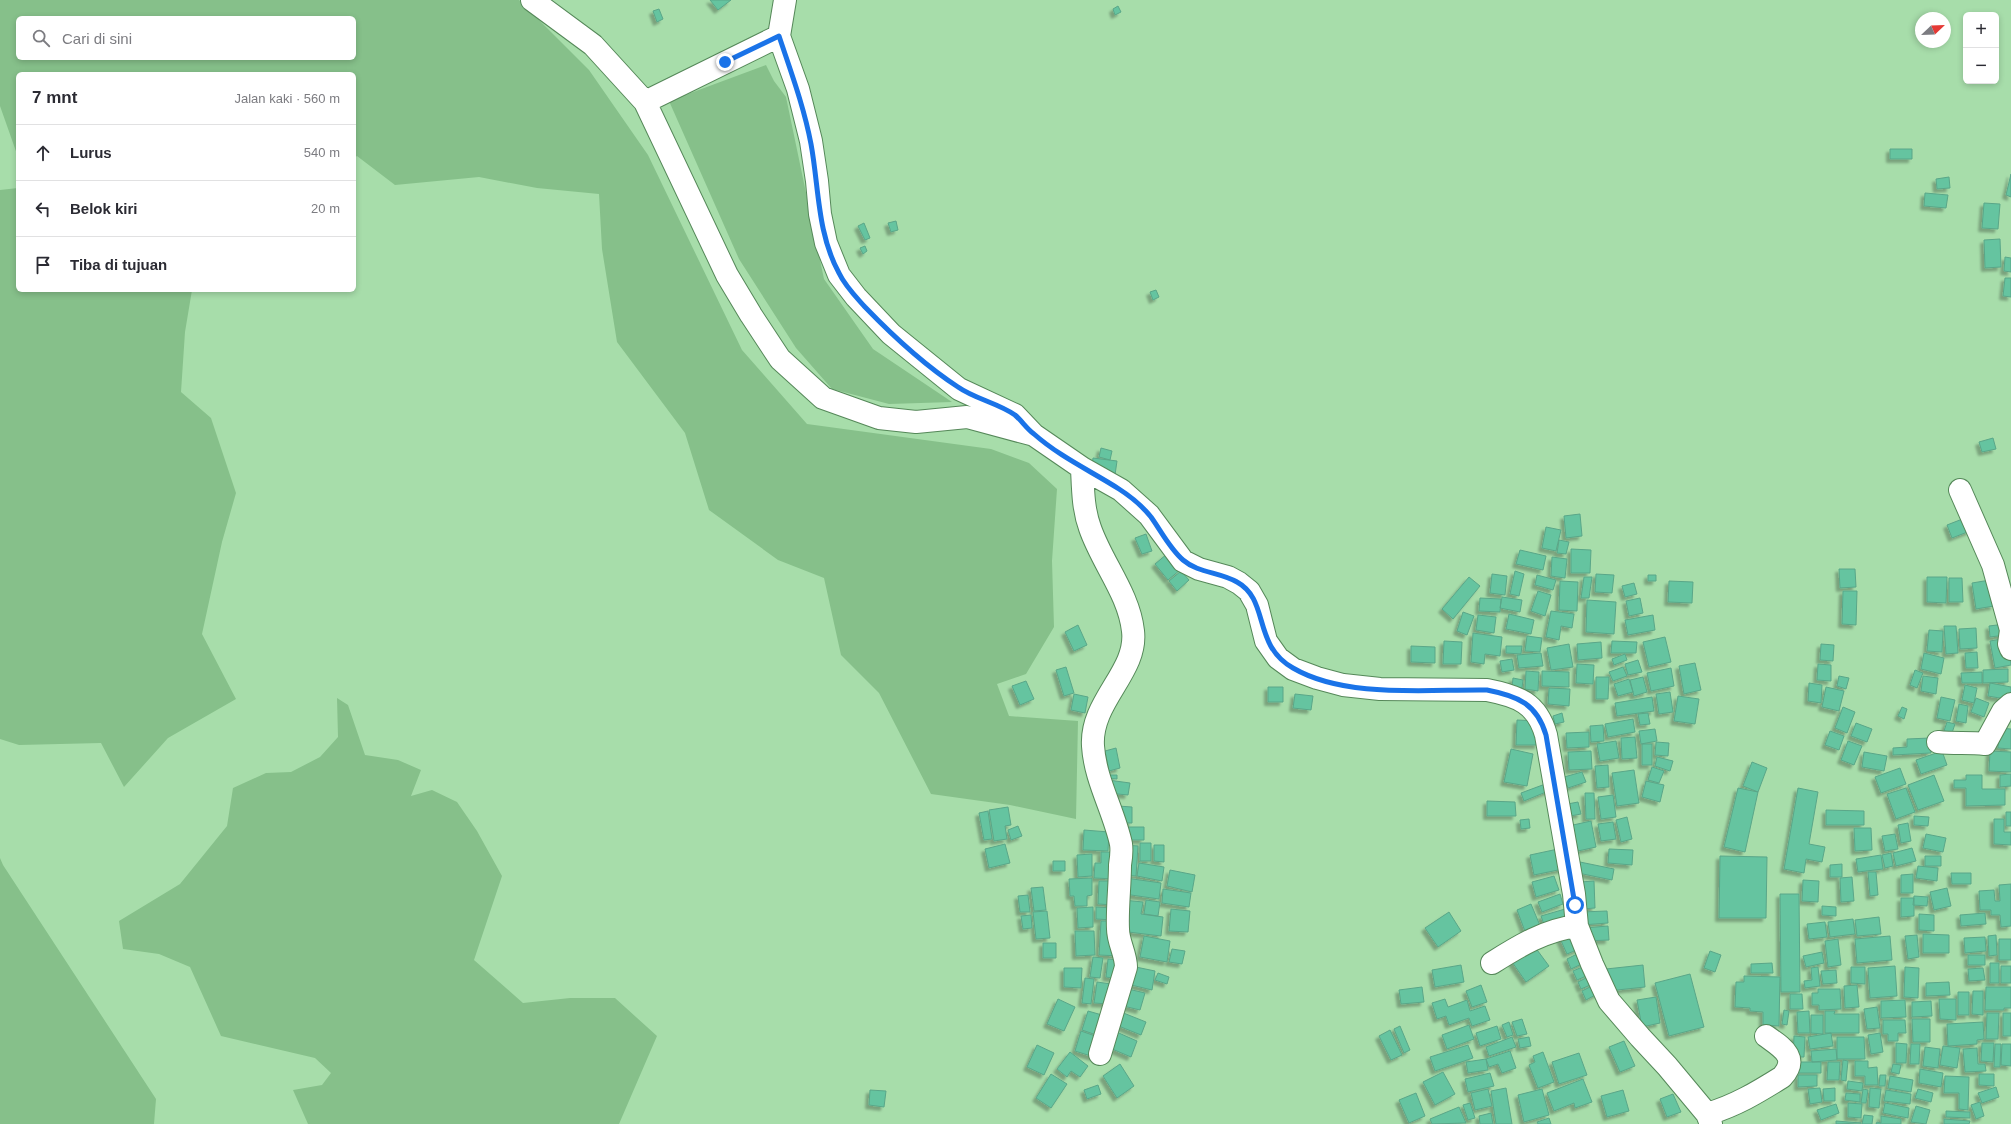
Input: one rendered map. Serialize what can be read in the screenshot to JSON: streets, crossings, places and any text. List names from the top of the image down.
{
  "north": "top right",
  "page": {
    "map_buttons": ["+", "−"],
    "search": "Cari di sini",
    "heading": ["7 mnt", "Jalan kaki · 560 m"],
    "list": [
      ["Lurus", "540 m"],
      ["Belok kiri", "20 m"],
      "Tiba di tujuan"
    ]
  }
}
